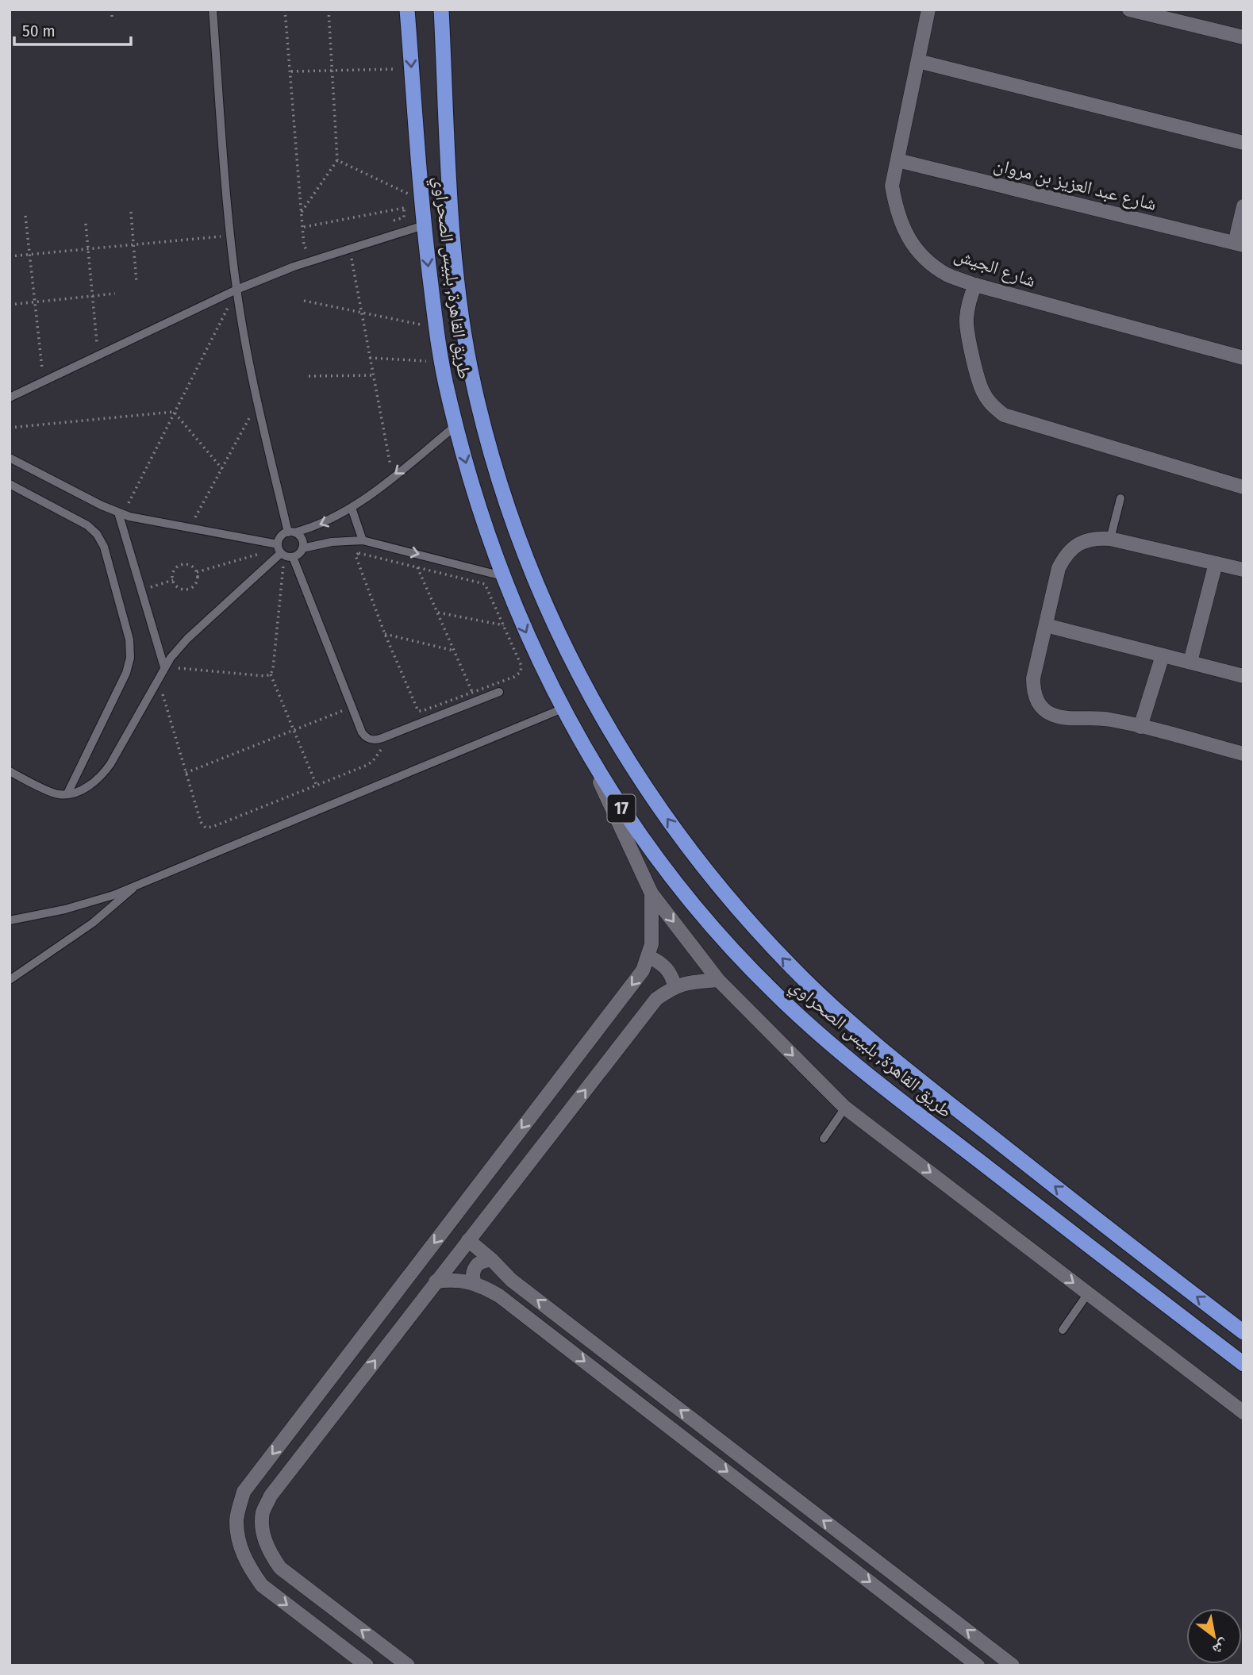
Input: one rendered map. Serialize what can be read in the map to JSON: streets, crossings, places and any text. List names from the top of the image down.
{
  "streets": {
    "highway": ["طريق القاهرة, بلبيس الصحراوي", "17"],
    "street": ["شارع عبد العزيز بن مروان", "شارع الجيش"]
  },
  "crossings": [
    ["شارع عبد العزيز بن مروان", "شارع الجيش"]
  ],
  "scale_bar": "50 m",
  "north": "bottom right"
}
